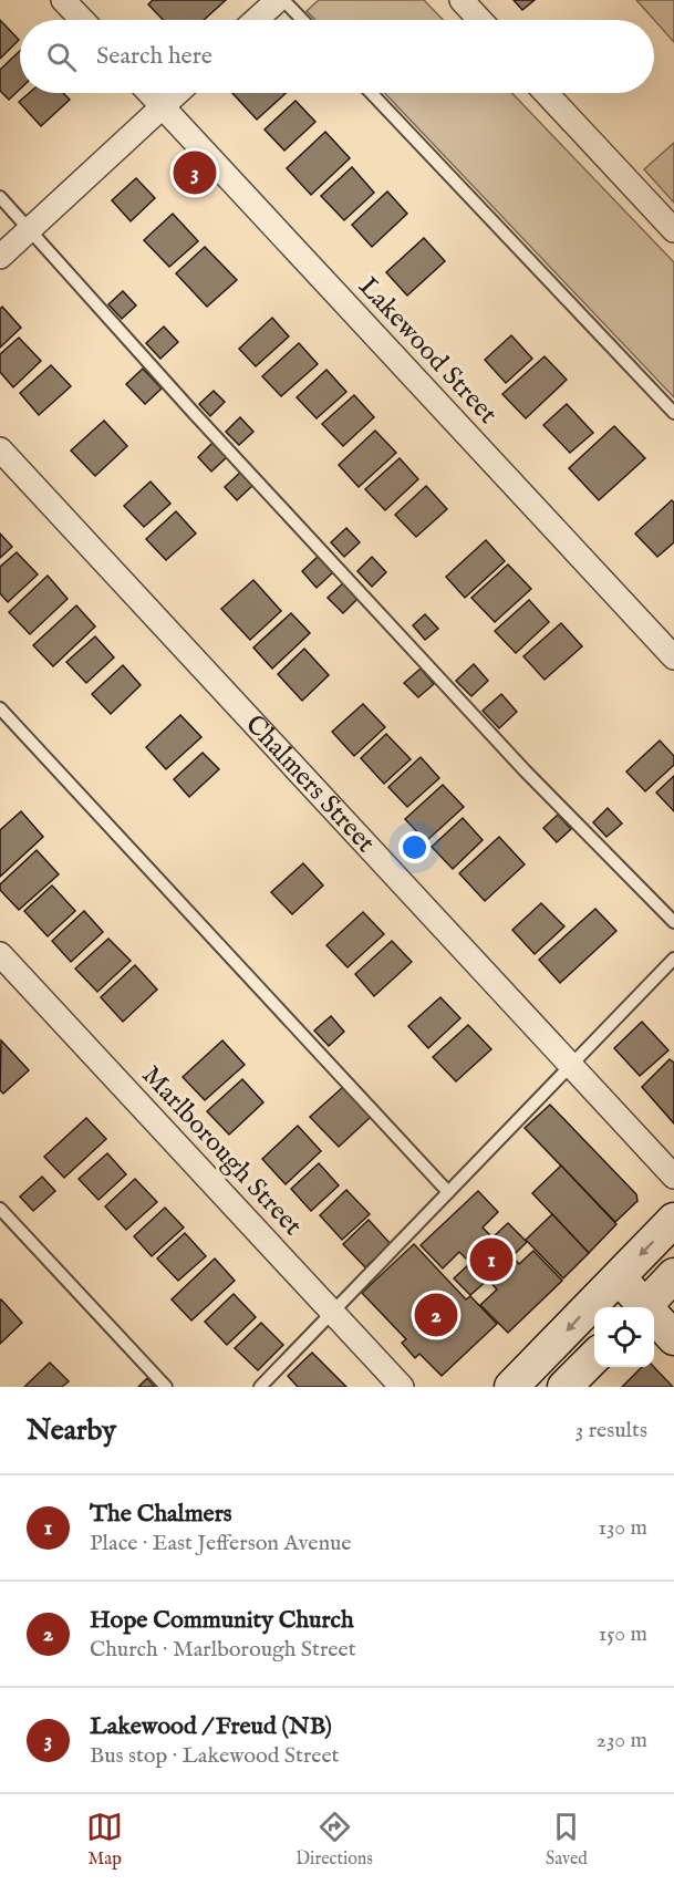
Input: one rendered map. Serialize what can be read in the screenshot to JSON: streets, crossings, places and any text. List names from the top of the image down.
{
  "streets": {
    "street": ["Lakewood Street", "Chalmers Street", "Marlborough Street"]
  },
  "page": {
    "search": "Search here",
    "pins": ["3", "1", "2"],
    "heading": ["Nearby", "3 results"],
    "list": [
      {
        "mark": "1",
        "name": "The Chalmers",
        "note": "Place · East Jefferson Avenue",
        "value": "130 m"
      },
      {
        "mark": "2",
        "name": "Hope Community Church",
        "note": "Church · Marlborough Street",
        "value": "150 m"
      },
      {
        "mark": "3",
        "name": "Lakewood / Freud (NB)",
        "note": "Bus stop · Lakewood Street",
        "value": "230 m"
      }
    ],
    "nav": ["Map", "Directions", "Saved"]
  }
}
